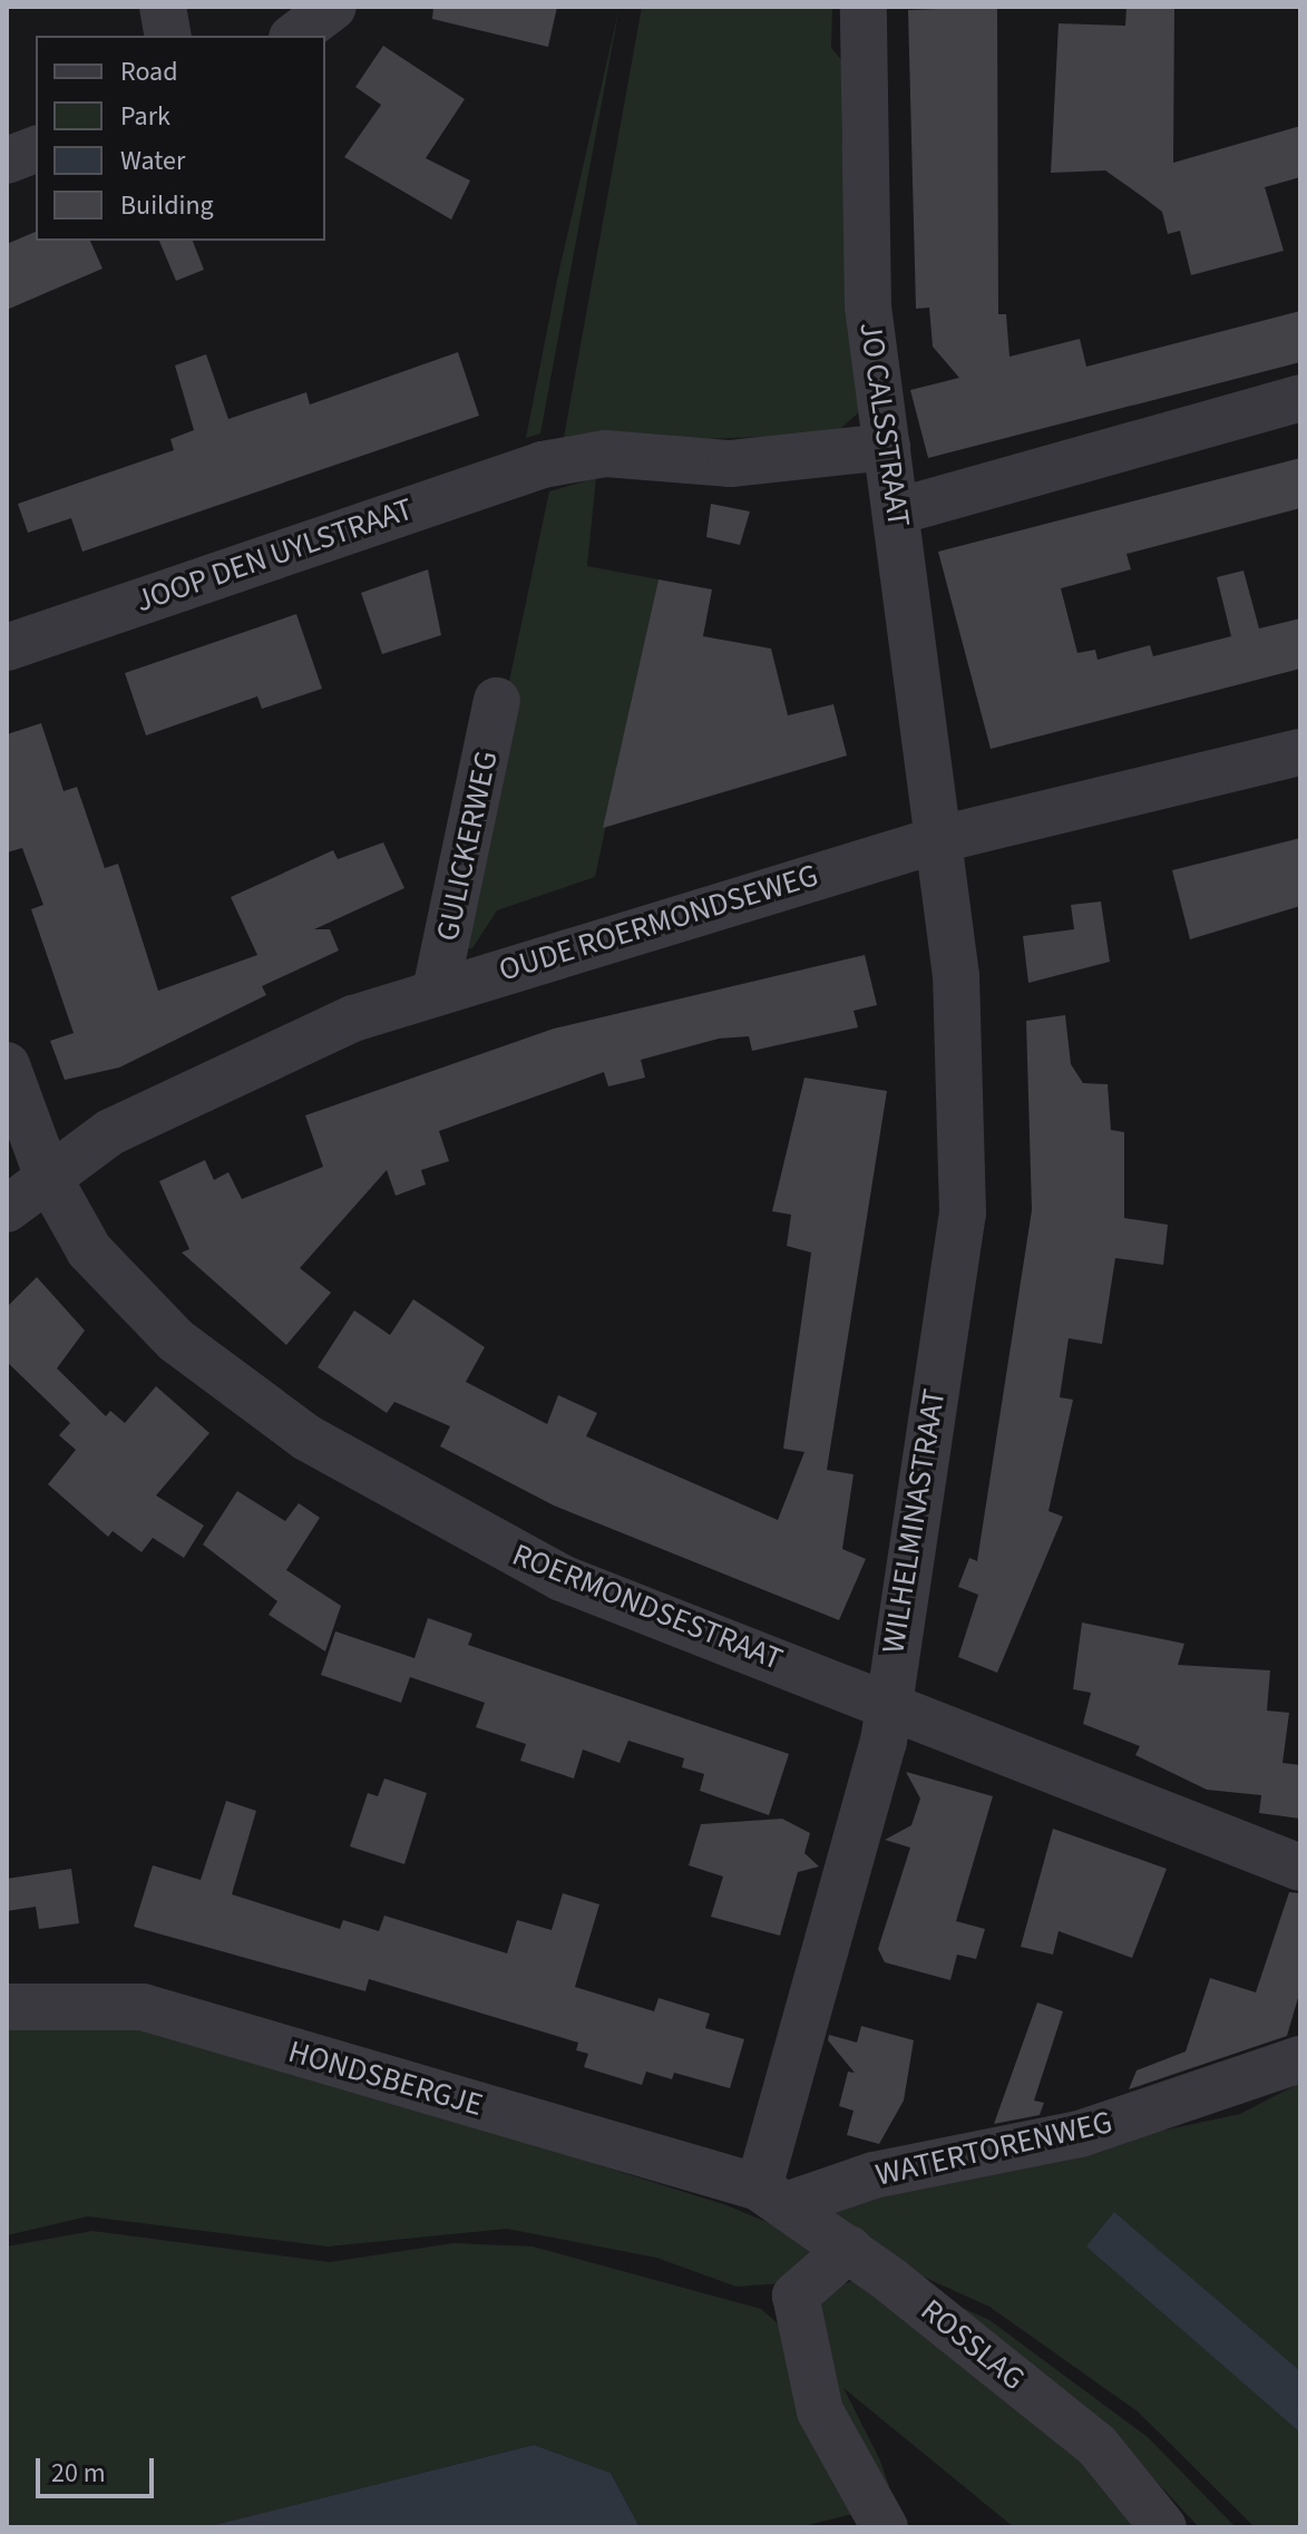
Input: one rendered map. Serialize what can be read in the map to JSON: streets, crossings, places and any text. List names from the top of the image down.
{
  "streets": {
    "street": [
      "JO CALSSTRAAT",
      "JOOP DEN UYLSTRAAT",
      "GULICKERWEG",
      "OUDE ROERMONDSEWEG",
      "WILHELMINASTRAAT",
      "ROERMONDSESTRAAT",
      "HONDSBERGJE",
      "WATERTORENWEG",
      "ROSSLAG"
    ]
  },
  "crossings": [
    ["JO CALSSTRAAT", "JOOP DEN UYLSTRAAT"],
    ["JO CALSSTRAAT", "OUDE ROERMONDSEWEG"],
    ["JO CALSSTRAAT", "WILHELMINASTRAAT"],
    ["GULICKERWEG", "OUDE ROERMONDSEWEG"],
    ["OUDE ROERMONDSEWEG", "WILHELMINASTRAAT"],
    ["OUDE ROERMONDSEWEG", "ROERMONDSESTRAAT"],
    ["WILHELMINASTRAAT", "ROERMONDSESTRAAT"],
    ["WILHELMINASTRAAT", "HONDSBERGJE"],
    ["WILHELMINASTRAAT", "WATERTORENWEG"],
    ["WILHELMINASTRAAT", "ROSSLAG"],
    ["HONDSBERGJE", "WATERTORENWEG"],
    ["HONDSBERGJE", "ROSSLAG"],
    ["WATERTORENWEG", "ROSSLAG"]
  ],
  "legend": [
    "Road",
    "Park",
    "Water",
    "Building"
  ],
  "scale_bar": "20 m"
}
